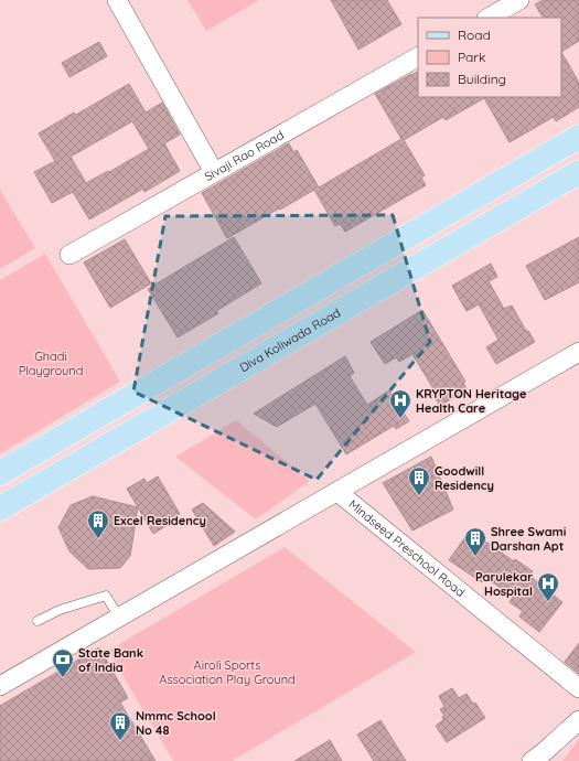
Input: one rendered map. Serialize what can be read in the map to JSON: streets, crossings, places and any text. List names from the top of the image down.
{
  "streets": {
    "main road": ["Diva Koliwada Road"],
    "street": ["Sivaji Rao Road", "Mindseed Preschool Road"]
  },
  "parks": ["Ghadi Playground", "Airoli Sports Association Play Ground"],
  "places": {
    "hospital": ["KRYPTON Heritage Health Care", "Parulekar Hospital"],
    "building": [
      "Goodwill Residency",
      "Excel Residency",
      "Shree Swami Darshan Apt",
      "Nmmc School No 48"
    ],
    "bank": ["State Bank of India"]
  },
  "legend": ["Road", "Park", "Building"]
}
